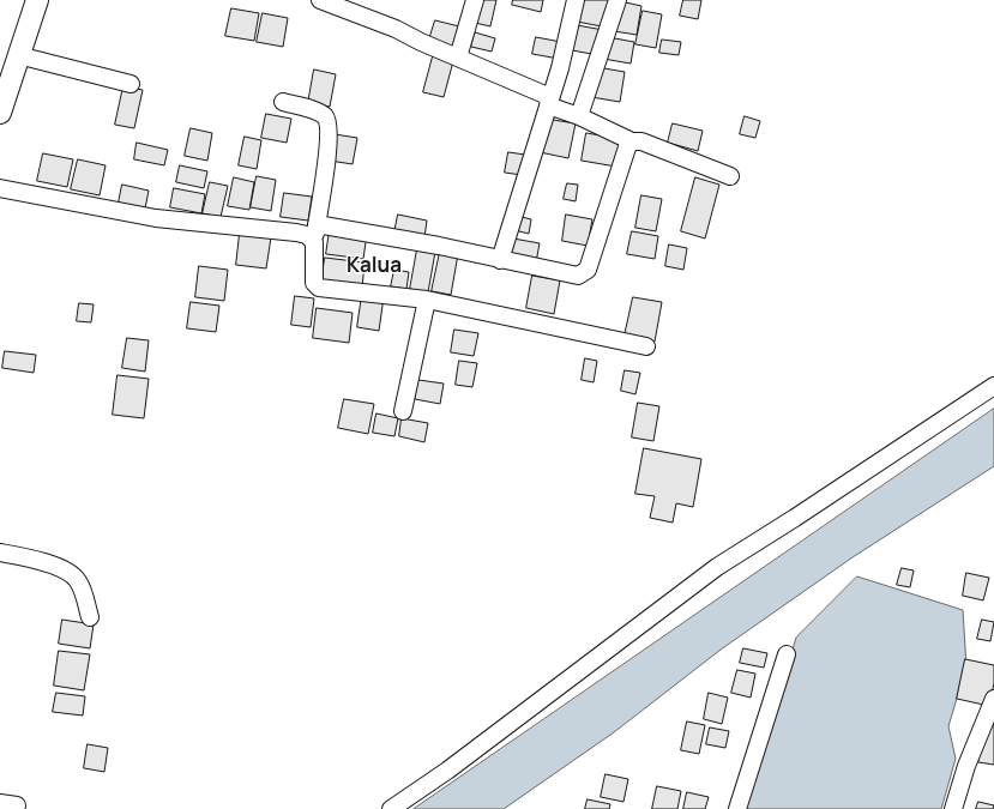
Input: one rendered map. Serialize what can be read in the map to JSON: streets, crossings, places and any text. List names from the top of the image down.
{
  "districts": ["Kalua"]
}
